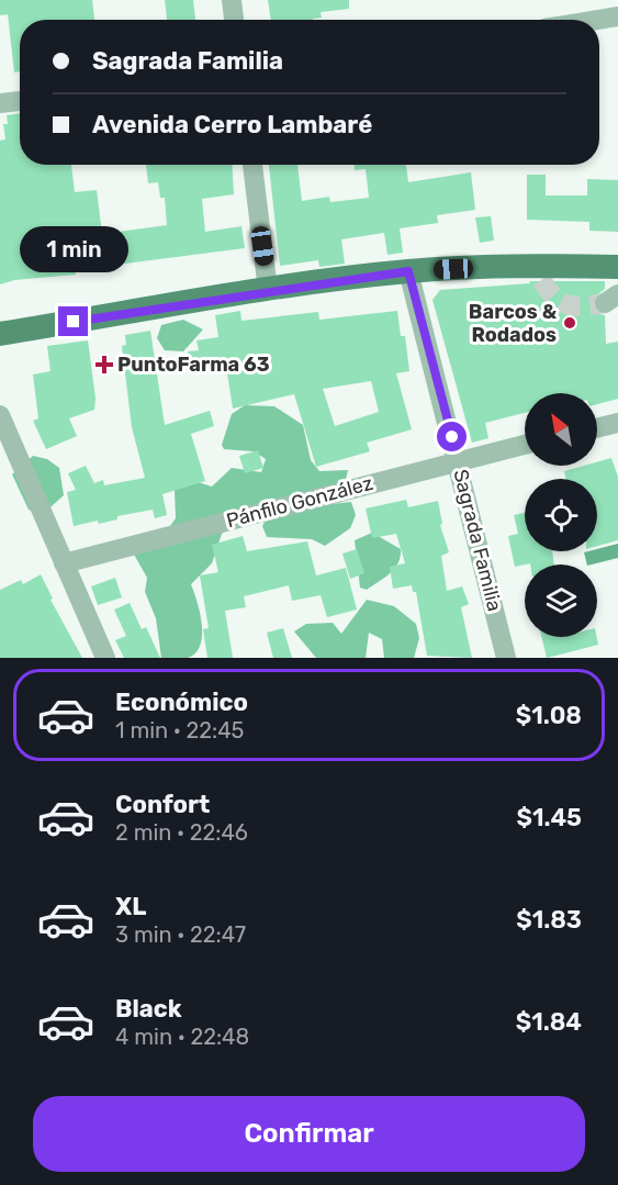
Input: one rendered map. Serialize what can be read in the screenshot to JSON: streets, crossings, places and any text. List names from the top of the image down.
{
  "streets": {
    "street": ["Pánfilo González", "Sagrada Familia"]
  },
  "crossings": [
    ["Pánfilo González", "Sagrada Familia"]
  ],
  "places": {
    "other": ["Barcos & Rodados"],
    "health": ["PuntoFarma 63"]
  },
  "north": "top left",
  "page": {
    "banner": ["Sagrada Familia", "Avenida Cerro Lambaré"],
    "bubble": "1 min",
    "list": [
      {
        "name": "Económico",
        "note": "1 min · 22:45",
        "value": "$1.08"
      },
      {
        "name": "Confort",
        "note": "2 min · 22:46",
        "value": "$1.45"
      },
      {
        "name": "XL",
        "note": "3 min · 22:47",
        "value": "$1.83"
      },
      {
        "name": "Black",
        "note": "4 min · 22:48",
        "value": "$1.84"
      }
    ],
    "buttons": "Confirmar"
  }
}
